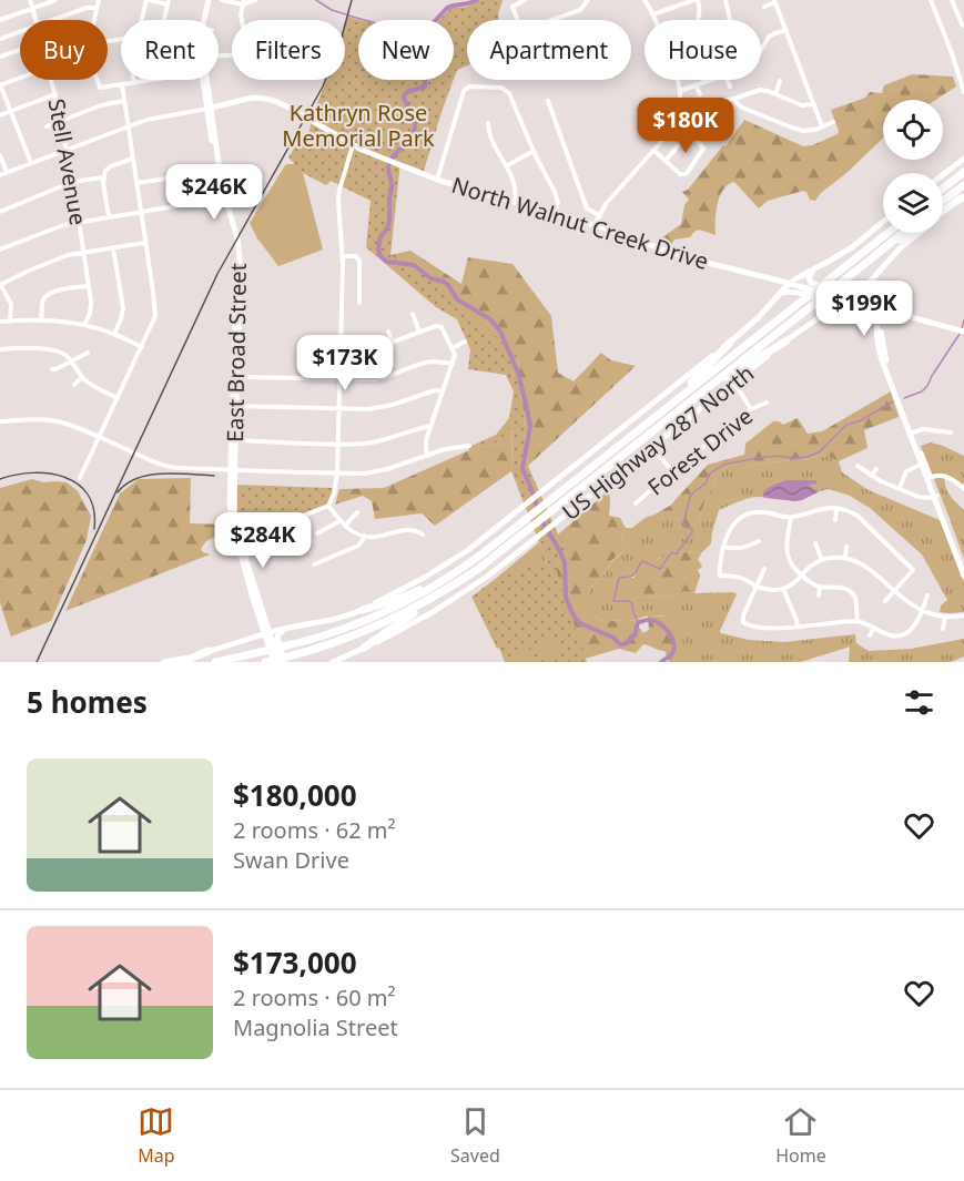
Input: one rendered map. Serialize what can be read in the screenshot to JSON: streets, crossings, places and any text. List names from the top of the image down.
{
  "streets": {
    "main road": ["North Walnut Creek Drive", "East Broad Street", "US Highway 287 North"],
    "street": ["Stell Avenue", "Forest Drive"]
  },
  "crossings": [
    ["North Walnut Creek Drive", "East Broad Street"],
    ["North Walnut Creek Drive", "US Highway 287 North"],
    ["East Broad Street", "US Highway 287 North"]
  ],
  "parks": ["Kathryn Rose Memorial Park"],
  "page": {
    "chip": [
      "Buy",
      "Rent",
      "Filters",
      "New",
      "Apartment",
      "House"
    ],
    "price": [
      "$180K",
      "$246K",
      "$199K",
      "$173K",
      "$284K"
    ],
    "heading": "5 homes",
    "list": [
      {
        "name": "$180,000",
        "note": "2 rooms · 62 m² · Swan Drive"
      },
      {
        "name": "$173,000",
        "note": "2 rooms · 60 m² · Magnolia Street"
      }
    ],
    "tabs": ["Map", "Saved", "Home"]
  }
}
